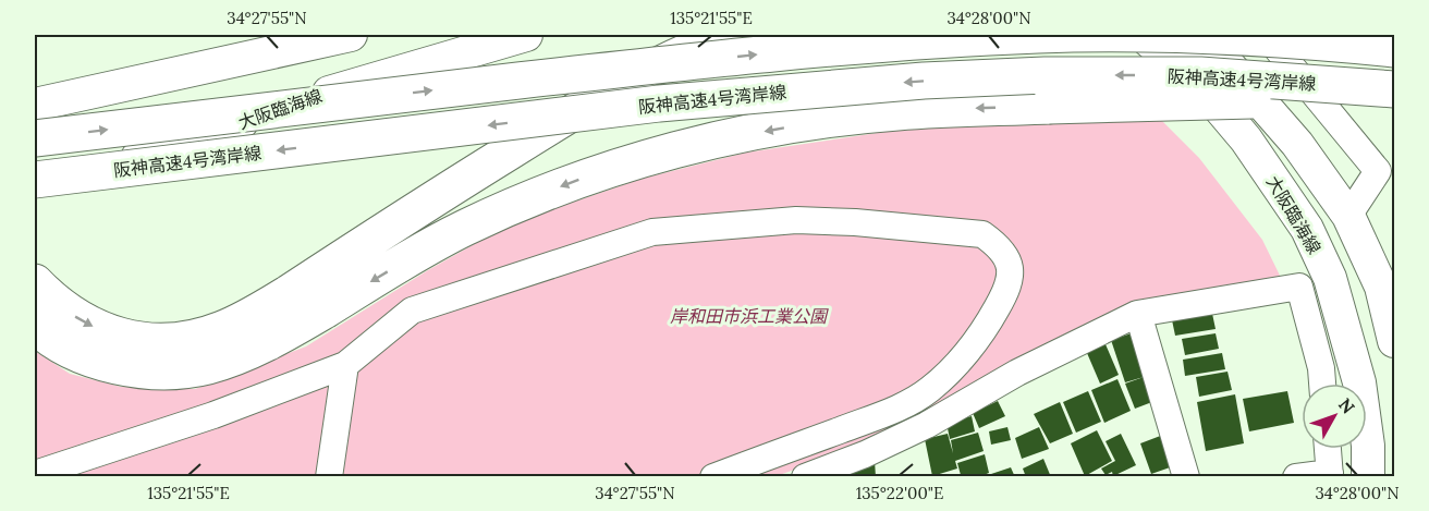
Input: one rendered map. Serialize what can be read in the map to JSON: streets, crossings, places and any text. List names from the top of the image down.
{
  "streets": {
    "highway": ["阪神高速4号湾岸線"],
    "main road": ["大阪臨海線"]
  },
  "parks": ["岸和田市浜工業公園"],
  "north": "top right",
  "coordinates": [
    "34°27'55\"N",
    "135°21'55\"E",
    "34°28'00\"N",
    "135°22'00\"E"
  ]
}
